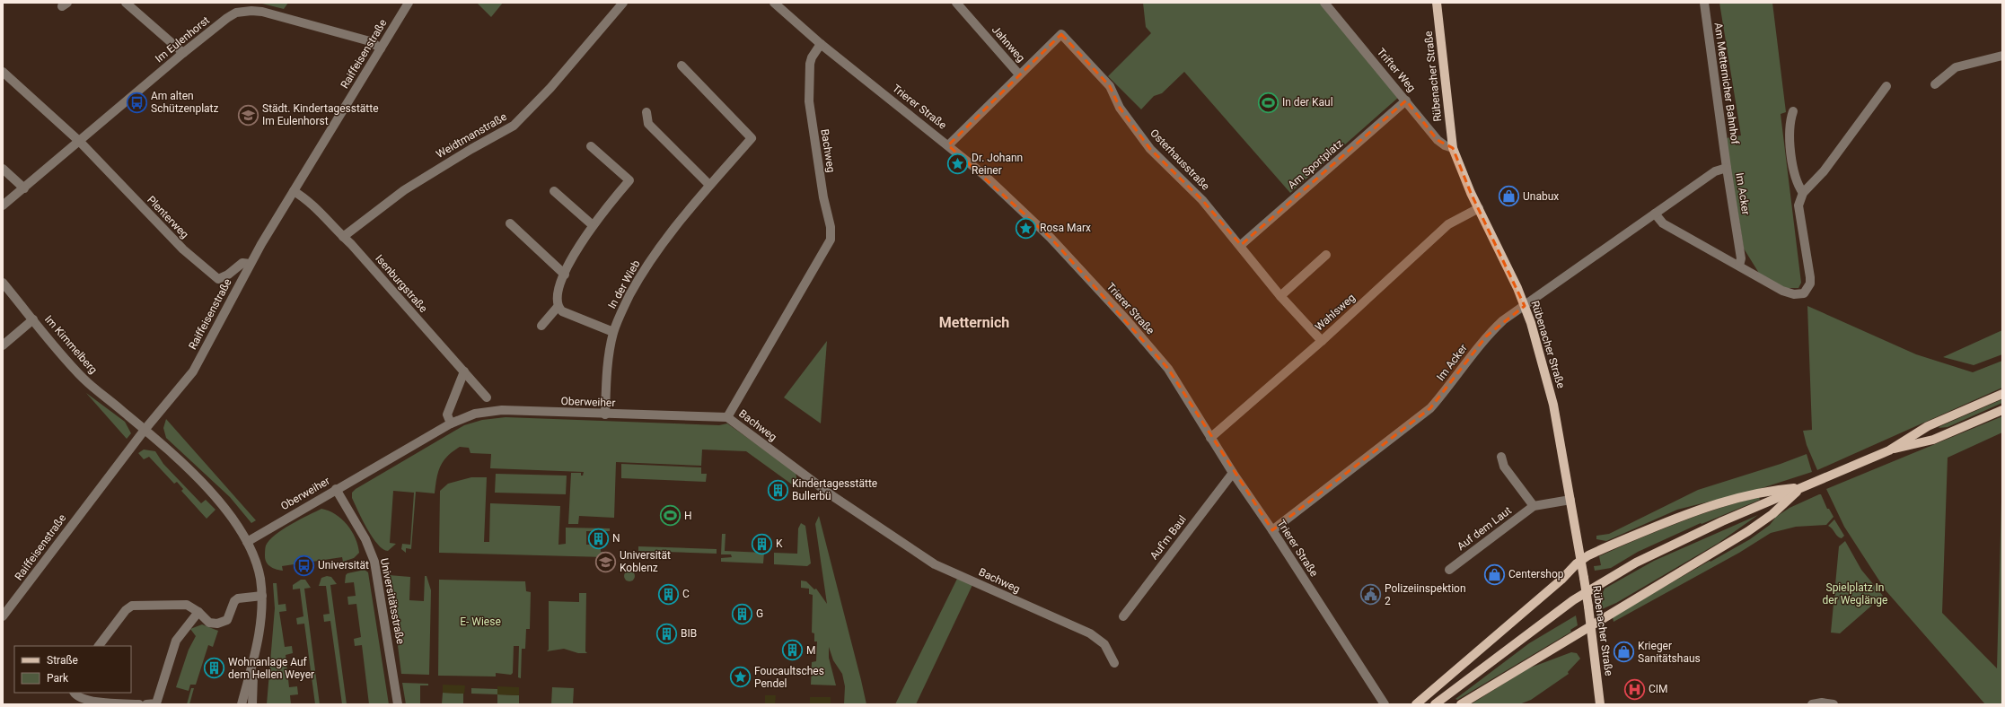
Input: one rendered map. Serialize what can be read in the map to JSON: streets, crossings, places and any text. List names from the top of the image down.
{
  "streets": {
    "main road": ["Rübenacher Straße"],
    "street": [
      "Im Eulenhorst",
      "Jahnweg",
      "Raiffeisenstraße",
      "Trifter Weg",
      "Am Metternicher Bahnhof",
      "Trierer Straße",
      "Weidtmanstraße",
      "Bachweg",
      "Osterhausstraße",
      "Am Sportplatz",
      "Im Acker",
      "Plenterweg",
      "Isenburgstraße",
      "In der Wieb",
      "Wahlsweg",
      "Im Kimmelberg",
      "Oberweiher",
      "Auf dem Laut",
      "Auf'm Baul",
      "Universitätsstraße"
    ]
  },
  "crossings": [
    ["Im Eulenhorst", "Raiffeisenstraße"],
    ["Im Eulenhorst", "Plenterweg"],
    ["Jahnweg", "Trierer Straße"],
    ["Jahnweg", "Osterhausstraße"],
    ["Raiffeisenstraße", "Plenterweg"],
    ["Raiffeisenstraße", "Isenburgstraße"],
    ["Raiffeisenstraße", "Im Kimmelberg"],
    ["Trifter Weg", "Rübenacher Straße"],
    ["Trifter Weg", "Am Sportplatz"],
    ["Rübenacher Straße", "Im Acker"],
    ["Rübenacher Straße", "Wahlsweg"],
    ["Rübenacher Straße", "Auf dem Laut"],
    ["Am Metternicher Bahnhof", "Im Acker"],
    ["Trierer Straße", "Bachweg"],
    ["Trierer Straße", "Im Acker"],
    ["Trierer Straße", "Wahlsweg"],
    ["Trierer Straße", "Auf'm Baul"],
    ["Weidtmanstraße", "Isenburgstraße"],
    ["Bachweg", "Oberweiher"],
    ["Osterhausstraße", "Am Sportplatz"],
    ["Osterhausstraße", "Wahlsweg"],
    ["In der Wieb", "Oberweiher"],
    ["Oberweiher", "Universitätsstraße"]
  ],
  "districts": ["Metternich"],
  "parks": ["Spielplatz In der Weglänge", "E- Wiese"],
  "places": {
    "bus stop": ["Am alten Schützenplatz", "Universität"],
    "sports": ["In der Kaul", "H"],
    "school or university": ["Städt. Kindertagesstätte Im Eulenhorst", "Universität Koblenz"],
    "place": ["Dr. Johann Reiner", "Rosa Marx", "Foucaultsches Pendel"],
    "shop": ["Unabux", "Centershop", "Krieger Sanitätshaus"],
    "building": [
      "Kindertagesstätte Bullerbü",
      "N",
      "K",
      "C",
      "G",
      "BIB",
      "M",
      "Wohnanlage Auf dem Hellen Weyer"
    ],
    "public building": ["Polizeiinspektion 2"],
    "hospital": ["CIM"]
  },
  "legend": ["Straße", "Park"]
}
